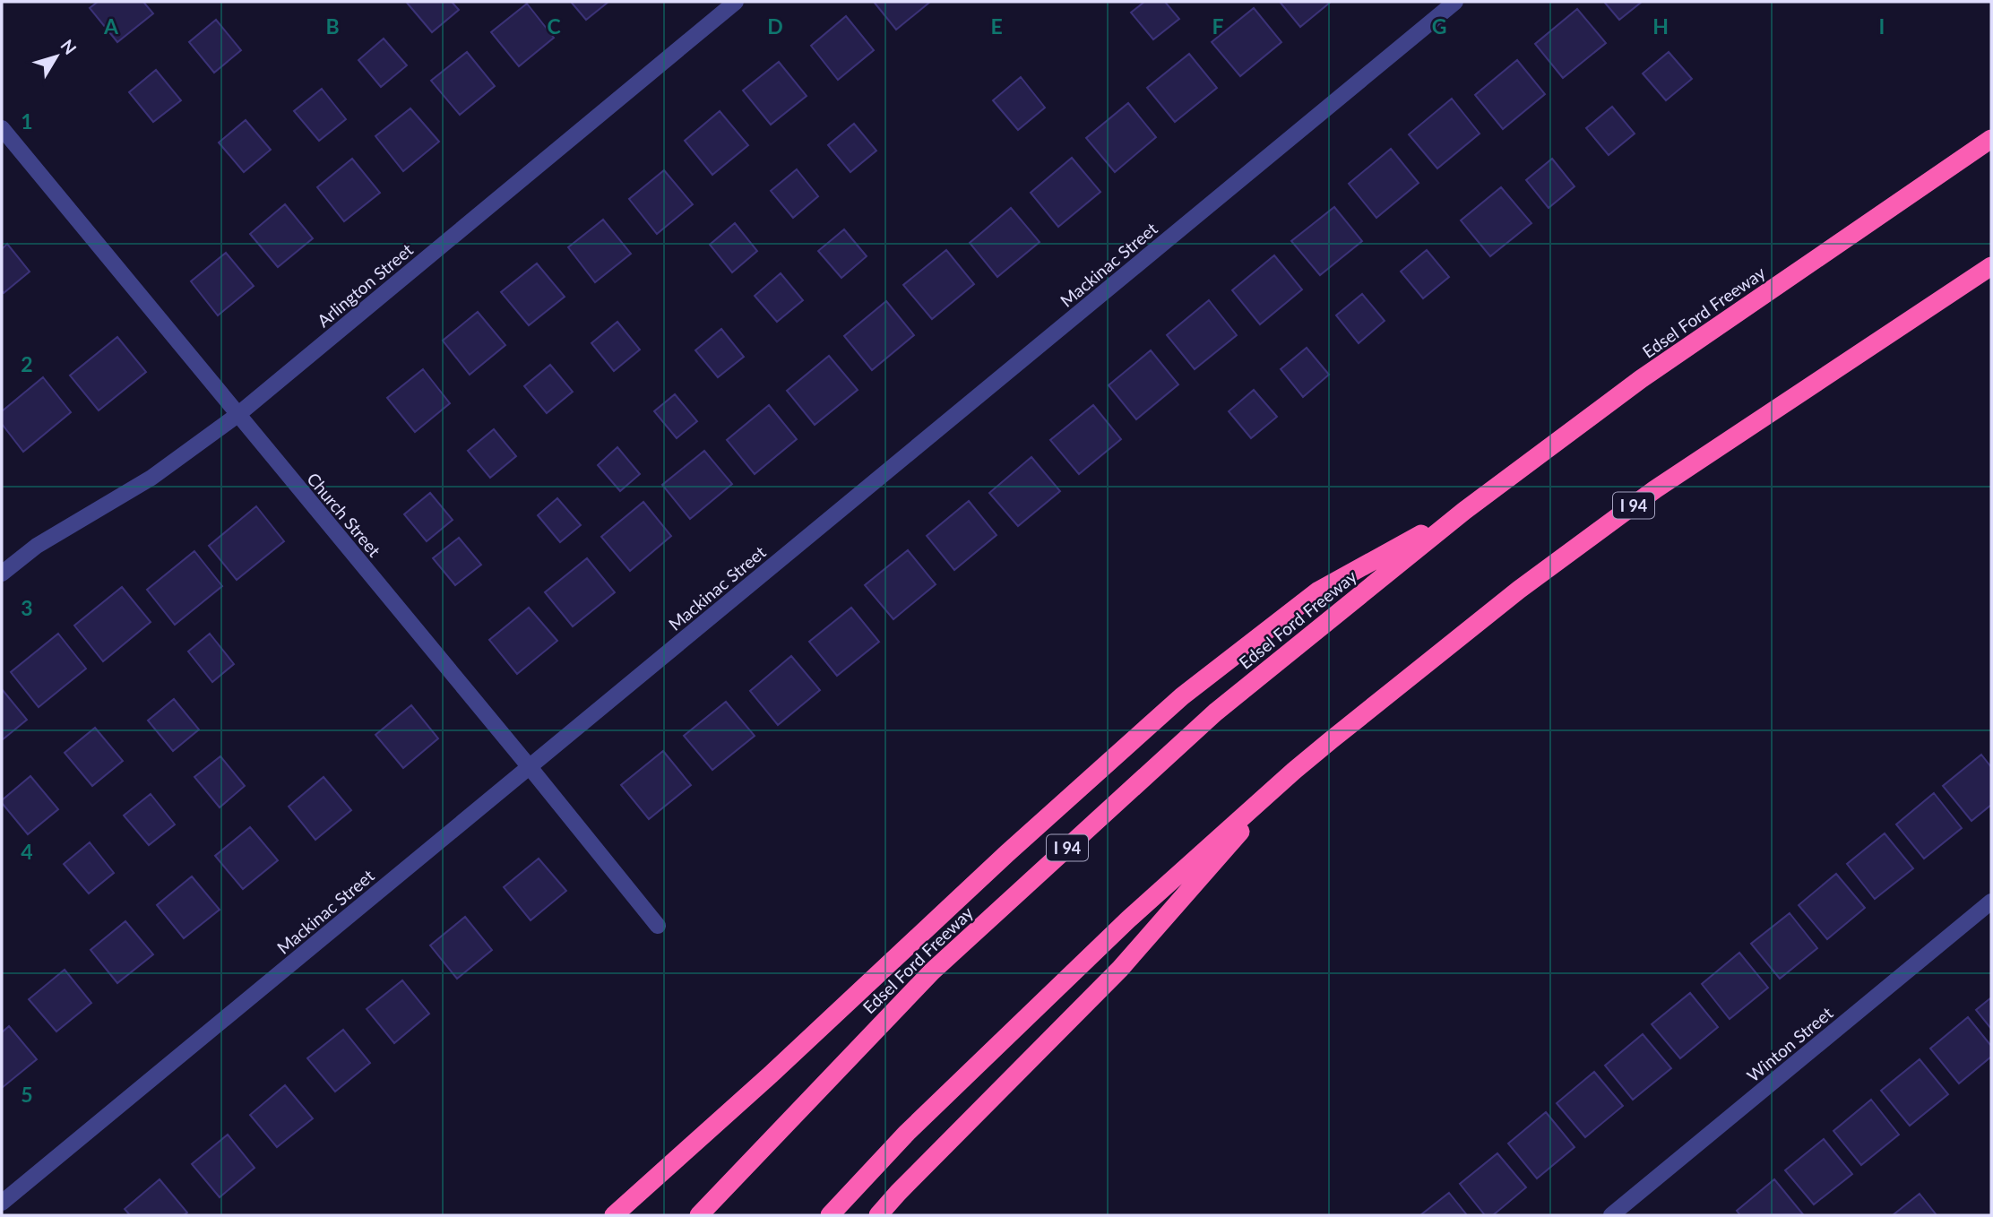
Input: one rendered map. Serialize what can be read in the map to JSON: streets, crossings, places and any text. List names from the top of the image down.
{
  "streets": {
    "highway": ["Edsel Ford Freeway", "I 94"],
    "street": [
      "Mackinac Street",
      "Arlington Street",
      "Church Street",
      "Winton Street"
    ]
  },
  "crossings": [
    ["Mackinac Street", "Church Street"],
    ["Arlington Street", "Church Street"]
  ],
  "north": "top right",
  "grid": {
    "columns": [
      "A",
      "B",
      "C",
      "D",
      "E",
      "F",
      "G",
      "H",
      "I"
    ],
    "rows": [
      "1",
      "2",
      "3",
      "4",
      "5"
    ]
  }
}
